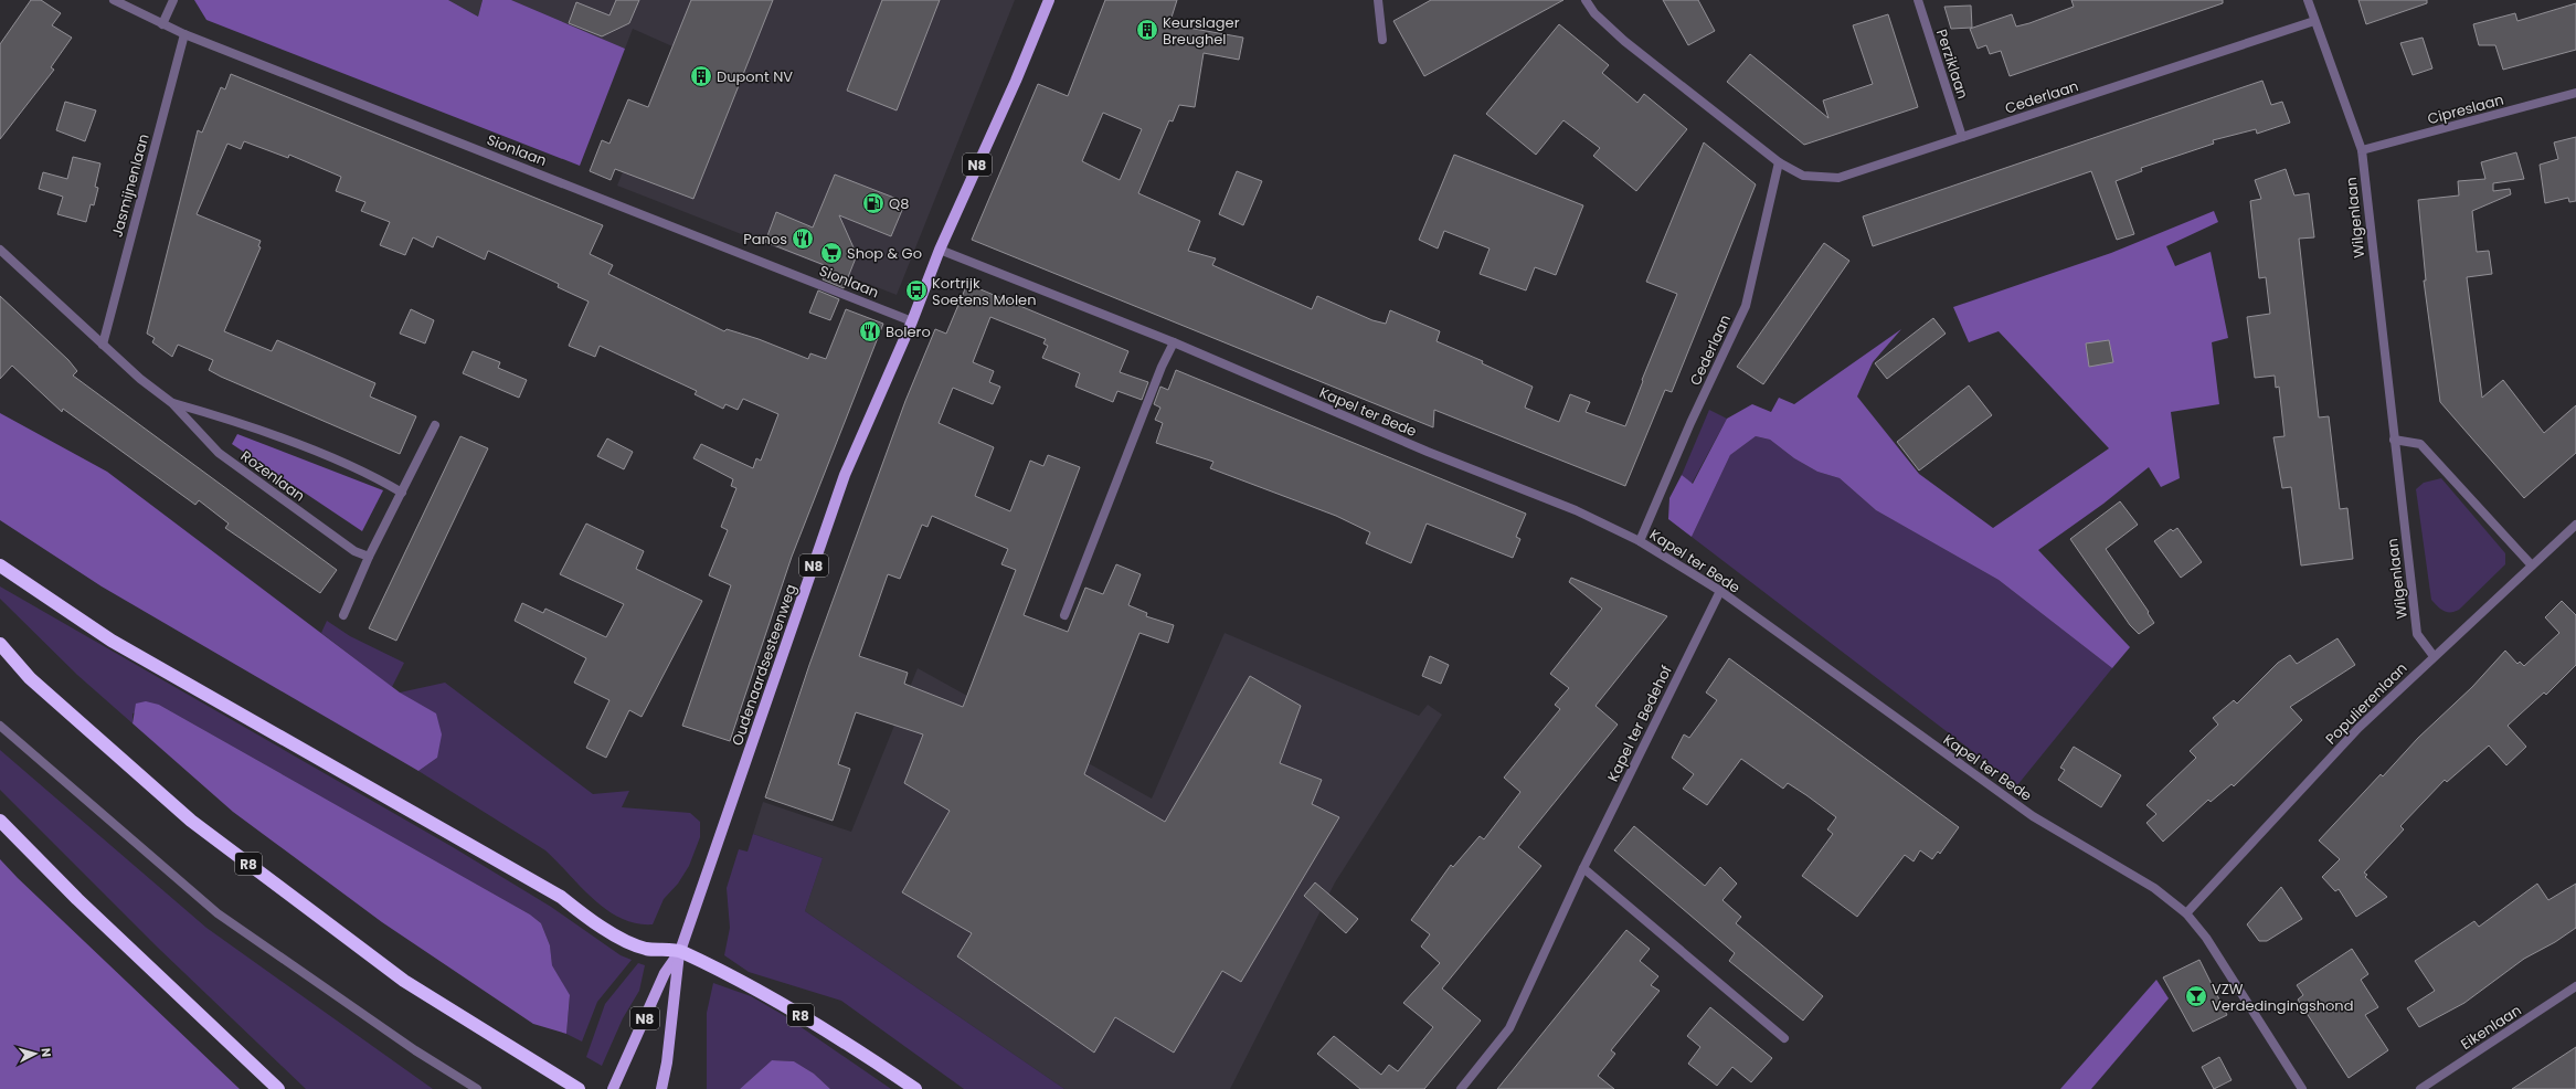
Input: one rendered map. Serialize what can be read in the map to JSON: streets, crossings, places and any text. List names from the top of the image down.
{
  "streets": {
    "highway": ["R8"],
    "main road": ["N8", "Oudenaardsesteenweg"],
    "street": [
      "Perziklaan",
      "Cederlaan",
      "Cipreslaan",
      "Sionlaan",
      "Jasmijnenlaan",
      "Wilgenlaan",
      "Kapel ter Bede",
      "Rozenlaan",
      "Populierenlaan",
      "Kapel ter Bedehof",
      "Eikenlaan"
    ]
  },
  "crossings": [
    ["Perziklaan", "Cederlaan"],
    ["Cederlaan", "Wilgenlaan"],
    ["Cederlaan", "Kapel ter Bede"],
    ["Cipreslaan", "Wilgenlaan"],
    ["Sionlaan", "Jasmijnenlaan"],
    ["Sionlaan", "Oudenaardsesteenweg"],
    ["Jasmijnenlaan", "Rozenlaan"],
    ["Wilgenlaan", "Populierenlaan"],
    ["Kapel ter Bede", "Oudenaardsesteenweg"],
    ["Kapel ter Bede", "Populierenlaan"],
    ["Kapel ter Bede", "Kapel ter Bedehof"],
    ["Oudenaardsesteenweg", "R8"]
  ],
  "places": {
    "building": ["Keurslager Breughel", "Dupont NV"],
    "fuel station": ["Q8"],
    "restaurant": ["Panos", "Bolero"],
    "supermarket": ["Shop & Go"],
    "bus stop": ["Kortrijk Soetens Molen"],
    "bar": ["VZW Verdedingingshond"]
  },
  "north": "right"
}
